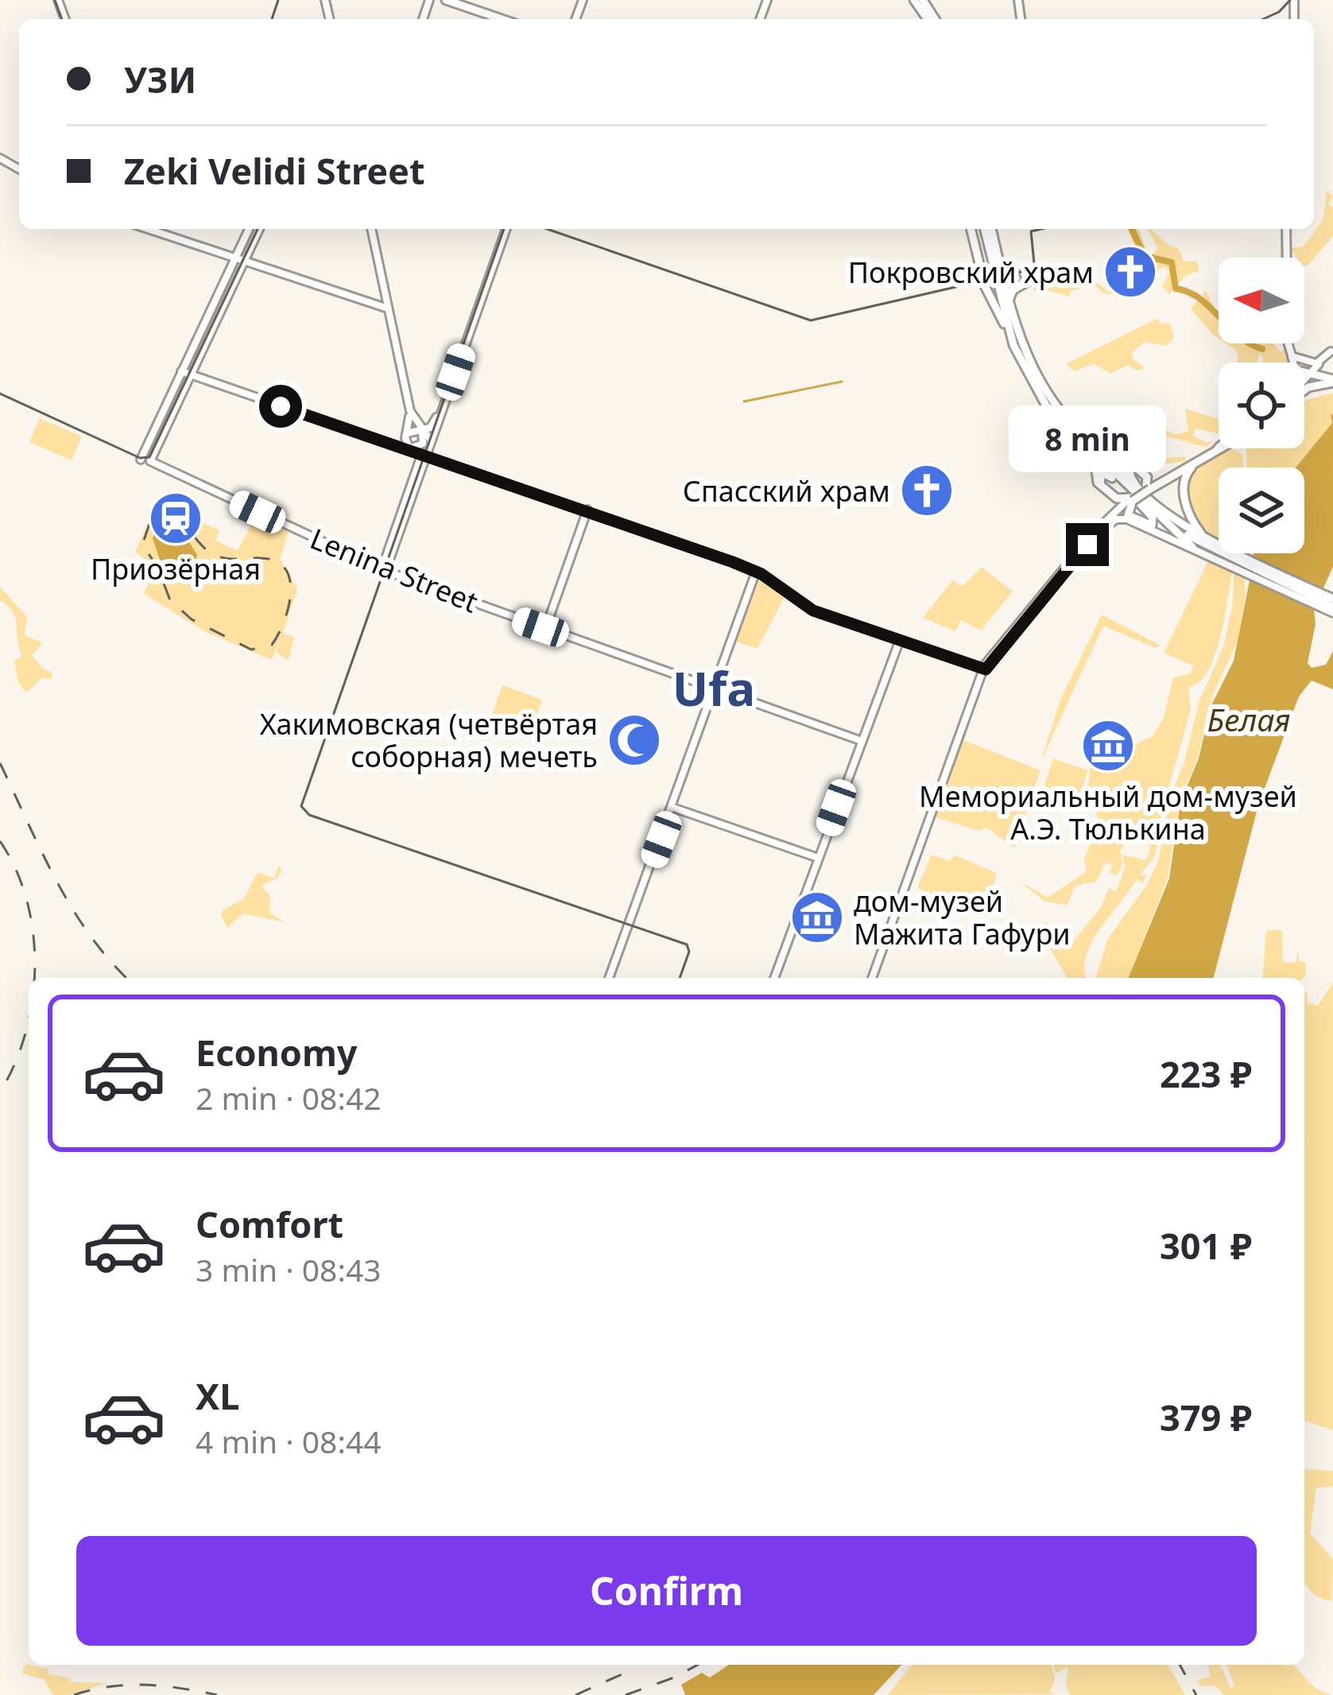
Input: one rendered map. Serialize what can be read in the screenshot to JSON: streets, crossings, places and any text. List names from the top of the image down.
{
  "streets": {
    "main road": ["Lenina Street"]
  },
  "districts": ["Ufa"],
  "water": ["Белая"],
  "places": {
    "church": ["Покровский храм", "Спасский храм"],
    "station": ["Приозёрная"],
    "mosque": ["Хакимовская (четвёртая соборная) мечеть"],
    "museum": ["Мемориальный дом-музей А.Э. Тюлькина", "дом-музей Мажита Гафури"]
  },
  "north": "left",
  "page": {
    "banner": ["УЗИ", "Zeki Velidi Street"],
    "bubble": "8 min",
    "list": [
      {
        "name": "Economy",
        "note": "2 min · 08:42",
        "value": "223 ₽"
      },
      {
        "name": "Comfort",
        "note": "3 min · 08:43",
        "value": "301 ₽"
      },
      {
        "name": "XL",
        "note": "4 min · 08:44",
        "value": "379 ₽"
      }
    ],
    "buttons": "Confirm"
  }
}
